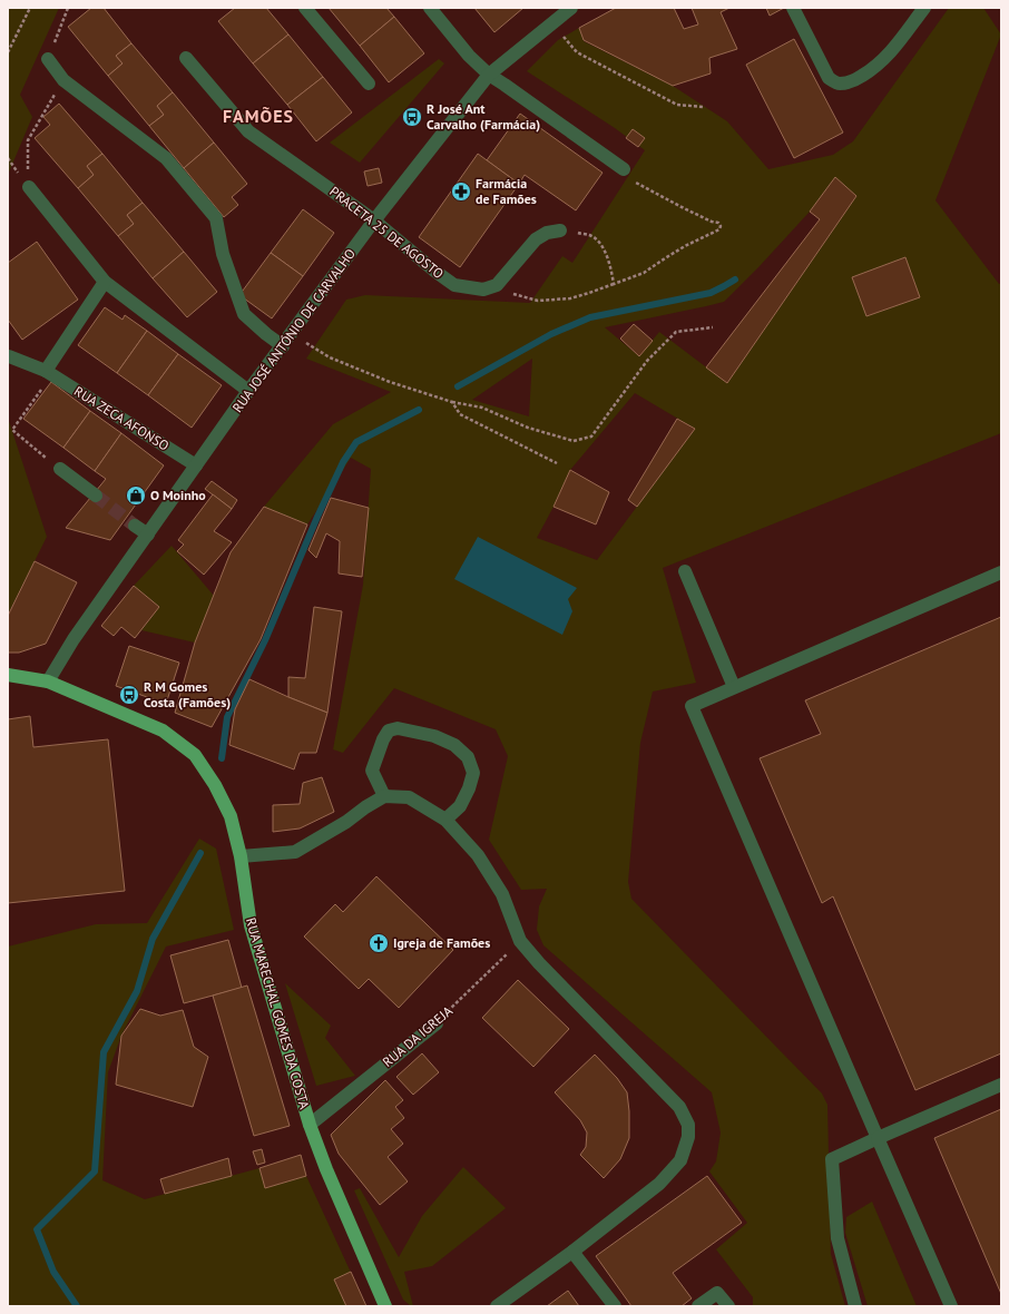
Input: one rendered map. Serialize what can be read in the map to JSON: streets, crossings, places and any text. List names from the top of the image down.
{
  "streets": {
    "main road": ["RUA MARECHAL GOMES DA COSTA"],
    "street": [
      "PRACETA 25 DE AGOSTO",
      "RUA JOSÉ ANTÓNIO DE CARVALHO",
      "RUA ZECA AFONSO",
      "RUA DA IGREJA"
    ]
  },
  "crossings": [
    ["PRACETA 25 DE AGOSTO", "RUA JOSÉ ANTÓNIO DE CARVALHO"],
    ["RUA JOSÉ ANTÓNIO DE CARVALHO", "RUA ZECA AFONSO"],
    ["RUA JOSÉ ANTÓNIO DE CARVALHO", "RUA MARECHAL GOMES DA COSTA"],
    ["RUA MARECHAL GOMES DA COSTA", "RUA DA IGREJA"]
  ],
  "districts": ["FAMÕES"],
  "places": {
    "bus stop": ["R José Ant Carvalho (Farmácia)", "R M Gomes Costa (Famões)"],
    "pharmacy": ["Farmácia de Famões"],
    "shop": ["O Moinho"],
    "church": ["Igreja de Famões"]
  }
}
